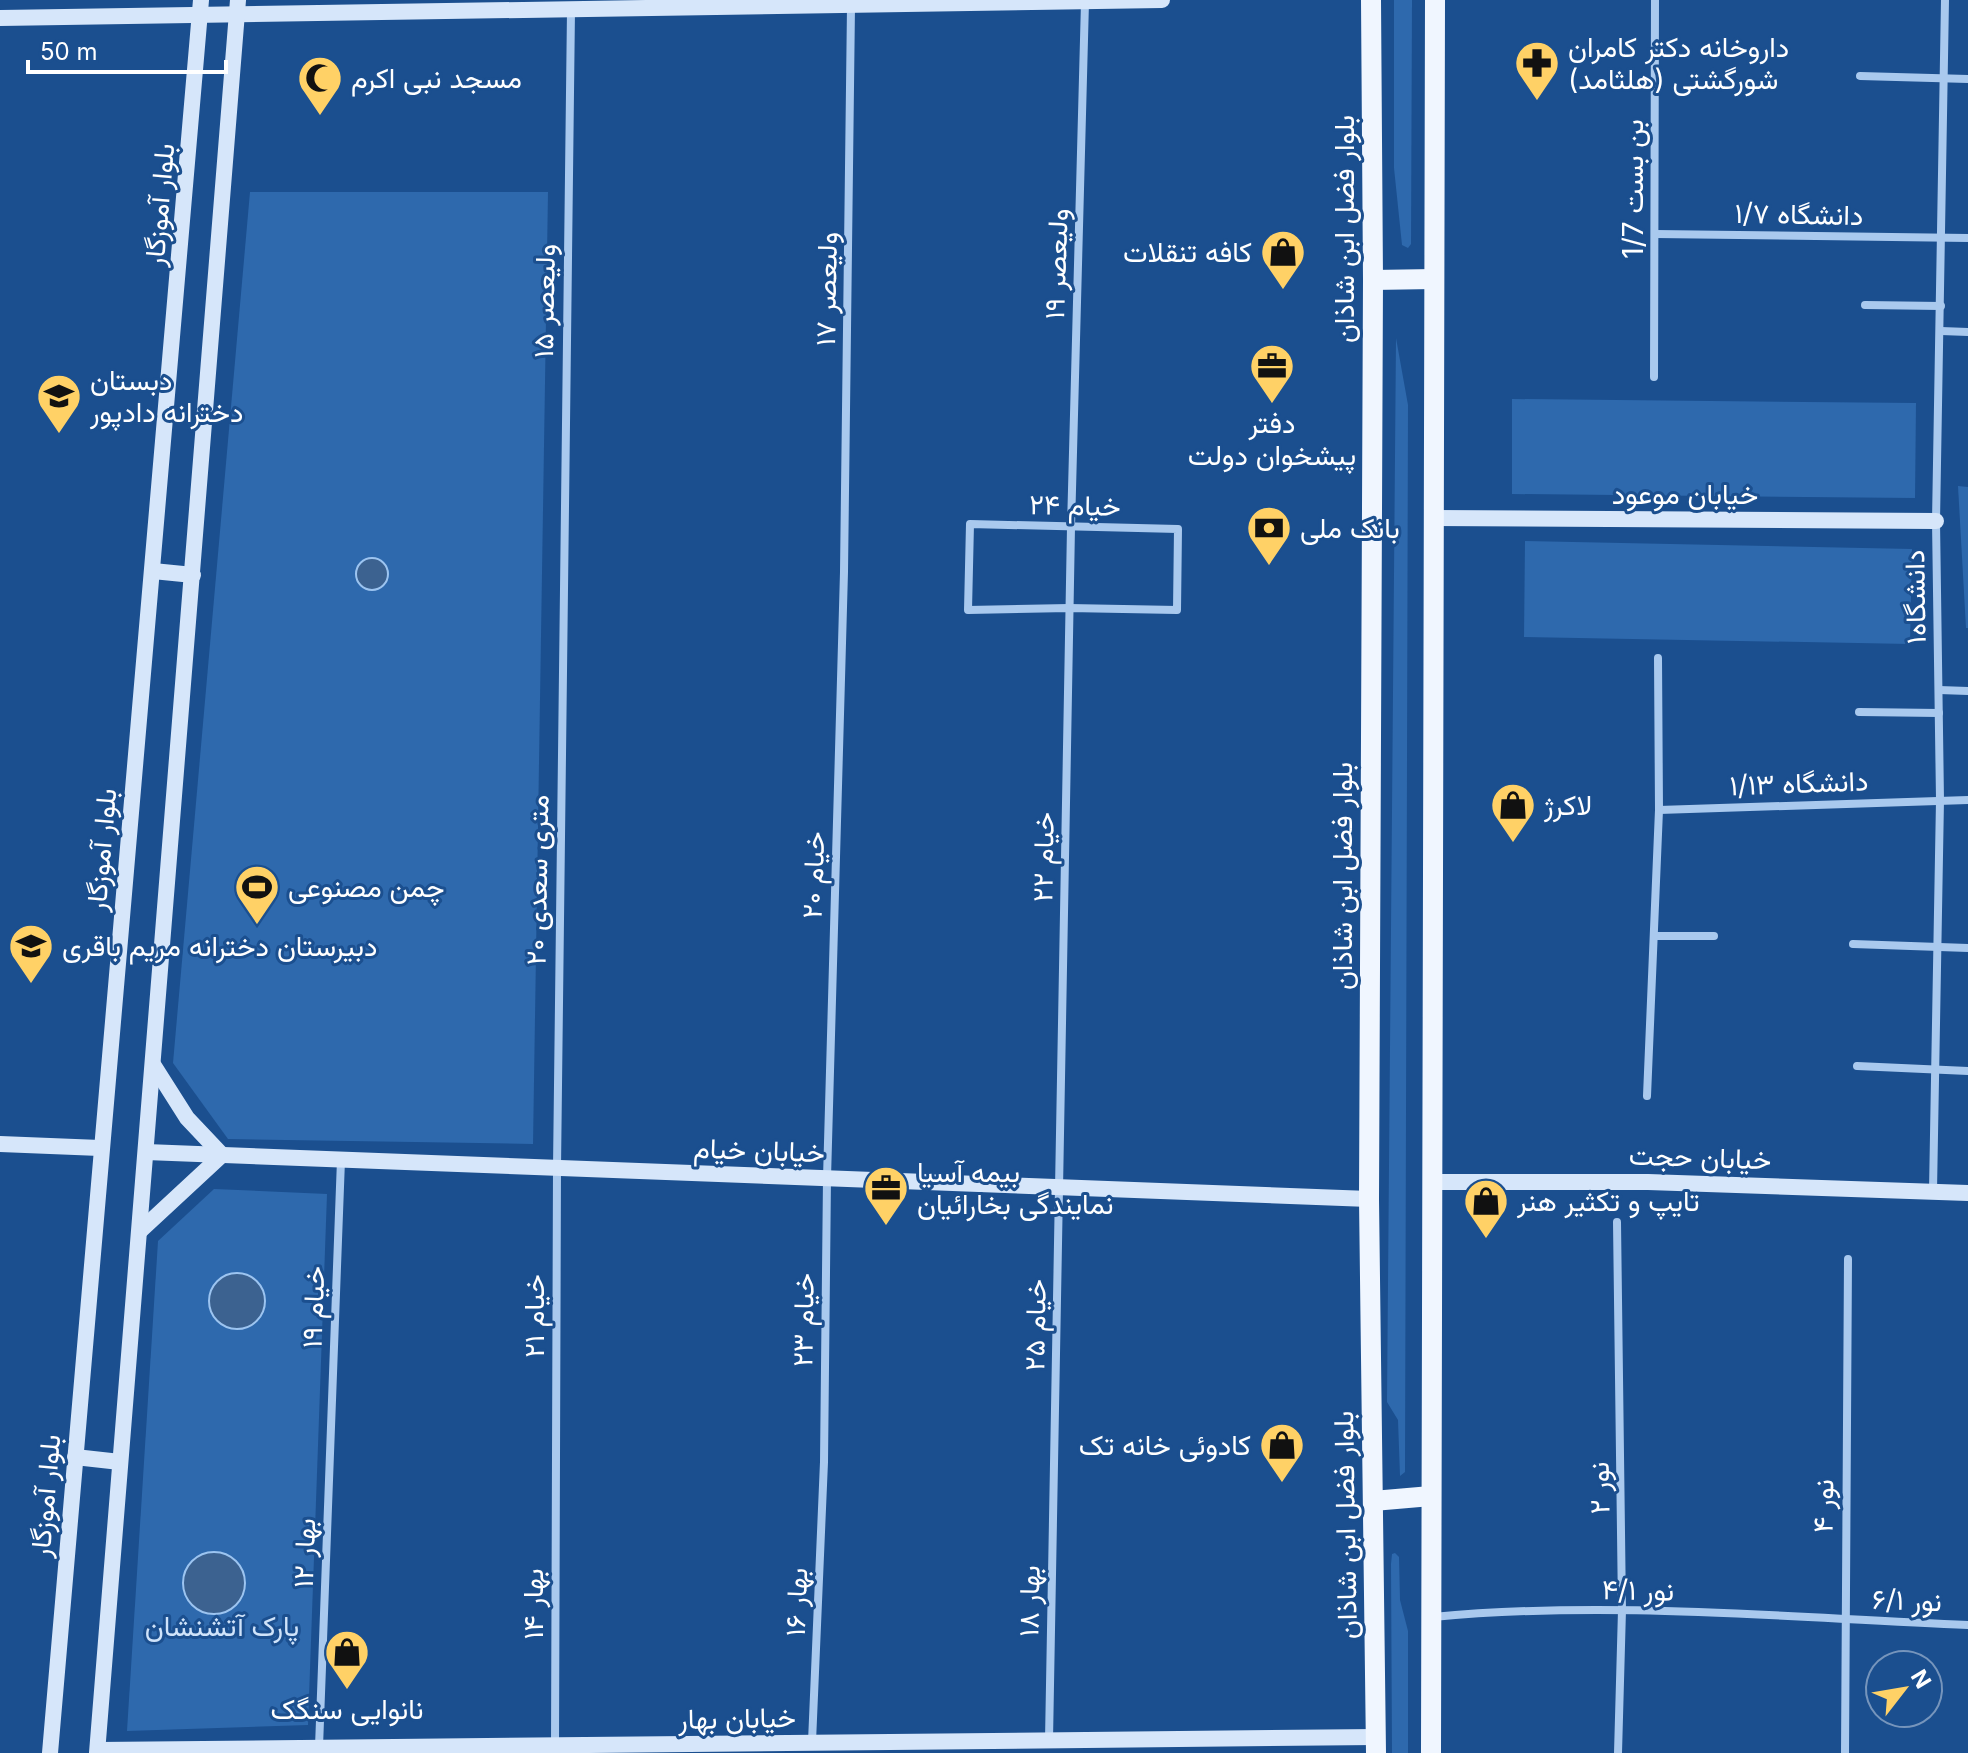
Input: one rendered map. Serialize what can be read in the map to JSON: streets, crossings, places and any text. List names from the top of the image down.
{
  "streets": {
    "main road": [
      "بلوار آموزگار",
      "بلوار فضل ابن شاذان",
      "خیابان موعود",
      "خیابان خیام",
      "خیابان حجت",
      "خیابان بهار"
    ],
    "street": [
      "بن بست 1/7",
      "دانشگاه ۱/۷",
      "ولیعصر ۱۹",
      "ولیعصر ۱۷",
      "ولیعصر ۱۵",
      "خیام ۲۴",
      "دانشگاه۱",
      "دانشگاه ۱/۱۳",
      "خیام ۲۲",
      "خیام ۲۰",
      "۲۰ متری سعدی",
      "خیام ۱۹",
      "خیام ۲۱",
      "خیام ۲۳",
      "خیام ۲۵",
      "نور ۲",
      "نور ۴",
      "بهار ۱۲",
      "نور ۴/۱",
      "نور ۶/۱",
      "بهار ۱۸",
      "بهار ۱۶",
      "بهار ۱۴"
    ]
  },
  "crossings": [
    ["بن بست 1/7", "دانشگاه ۱/۷"],
    ["دانشگاه ۱/۷", "دانشگاه۱"],
    ["بلوار فضل ابن شاذان", "خیابان خیام"],
    ["بلوار فضل ابن شاذان", "خیابان بهار"],
    ["ولیعصر ۱۹", "خیام ۲۴"],
    ["ولیعصر ۱۹", "خیام ۲۲"],
    ["ولیعصر ۱۷", "خیام ۲۰"],
    ["ولیعصر ۱۵", "۲۰ متری سعدی"],
    ["خیابان موعود", "دانشگاه۱"],
    ["خیام ۲۴", "خیام ۲۲"],
    ["دانشگاه۱", "دانشگاه ۱/۱۳"],
    ["دانشگاه۱", "خیابان حجت"],
    ["خیام ۲۲", "خیابان خیام"],
    ["خیام ۲۲", "خیام ۲۵"],
    ["خیام ۲۰", "خیابان خیام"],
    ["خیام ۲۰", "خیام ۲۳"],
    ["۲۰ متری سعدی", "خیابان خیام"],
    ["۲۰ متری سعدی", "خیام ۲۱"],
    ["خیابان خیام", "خیام ۱۹"],
    ["خیابان خیام", "خیام ۲۱"],
    ["خیابان خیام", "خیام ۲۳"],
    ["خیابان خیام", "خیام ۲۵"],
    ["خیام ۱۹", "بهار ۱۲"],
    ["خیام ۲۱", "بهار ۱۴"],
    ["خیام ۲۳", "بهار ۱۶"],
    ["خیام ۲۵", "بهار ۱۸"],
    ["نور ۲", "نور ۴/۱"],
    ["نور ۴", "نور ۴/۱"],
    ["نور ۴", "نور ۶/۱"],
    ["بهار ۱۲", "خیابان بهار"],
    ["نور ۴/۱", "نور ۶/۱"],
    ["بهار ۱۸", "خیابان بهار"],
    ["بهار ۱۶", "خیابان بهار"],
    ["بهار ۱۴", "خیابان بهار"]
  ],
  "parks": ["پارک آتشنشان"],
  "places": {
    "pharmacy": ["داروخانه دکتر کامران شورگشتی (هلثامد)"],
    "mosque": ["مسجد نبی اکرم"],
    "shop": [
      "کافه تنقلات",
      "لاکرژ",
      "تایپ و تکثیر هنر",
      "کادوئی خانه تک",
      "نانوایی سنگک"
    ],
    "office": ["دفتر پیشخوان دولت", "بیمه آسیا نمایندگی بخارائیان"],
    "school or university": ["دبستان دخترانه دادپور", "دبیرستان دخترانه مریم باقری"],
    "bank": ["بانک ملی"],
    "sports": ["چمن مصنوعی"]
  },
  "scale_bar": "50 m",
  "north": "top right"
}
